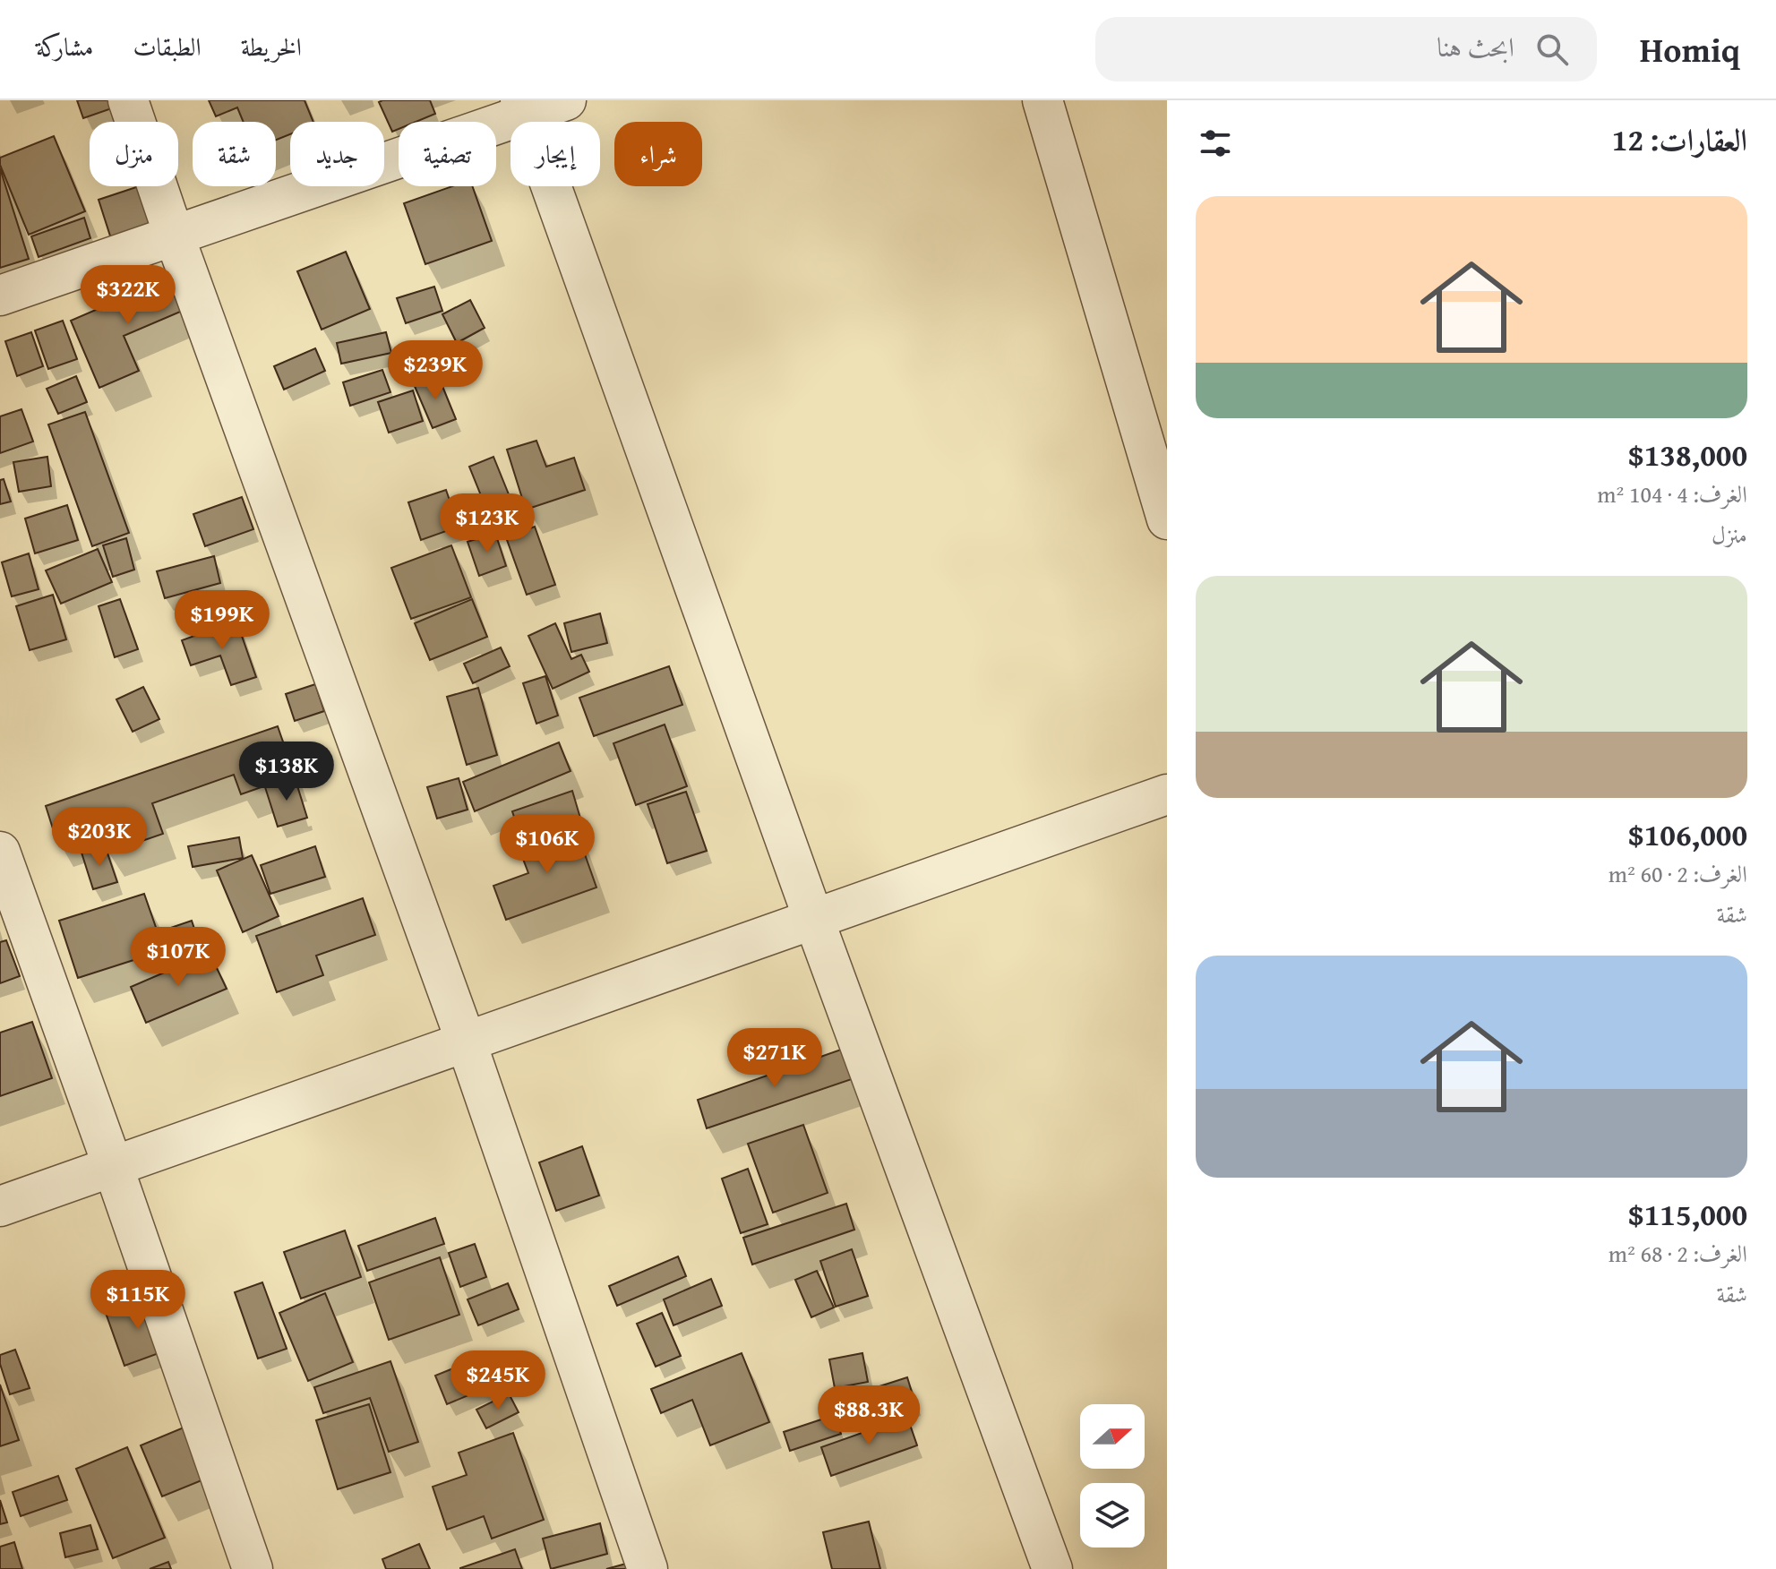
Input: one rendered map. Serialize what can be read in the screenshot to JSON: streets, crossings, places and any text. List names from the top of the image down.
{
  "north": "right",
  "page": {
    "header": "Homiq",
    "search": "ابحث هنا",
    "nav": ["الخريطة", "الطبقات", "مشاركة"],
    "heading": "العقارات: 12",
    "chip": [
      "شراء",
      "إيجار",
      "تصفية",
      "جديد",
      "شقة",
      "منزل"
    ],
    "list": [
      {
        "name": "$138,000",
        "note": "الغرف: 4 · 104 m² · منزل"
      },
      {
        "name": "$106,000",
        "note": "الغرف: 2 · 60 m² · شقة"
      },
      {
        "name": "$115,000",
        "note": "الغرف: 2 · 68 m² · شقة"
      }
    ],
    "price": [
      "$322K",
      "$239K",
      "$123K",
      "$199K",
      "$138K",
      "$203K",
      "$106K",
      "$107K",
      "$271K",
      "$115K",
      "$245K",
      "$88.3K"
    ]
  }
}
